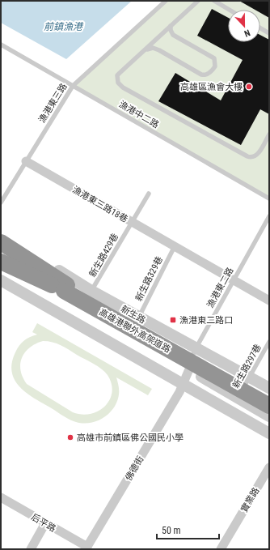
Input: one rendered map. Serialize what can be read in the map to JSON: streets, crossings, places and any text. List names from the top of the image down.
{
  "streets": {
    "highway": ["高雄港聯外高架道路"],
    "street": [
      "漁港東三路18巷",
      "新生路",
      "佛德街",
      "實業路",
      "后平路"
    ],
    "lane": [
      "漁港東三路",
      "漁港中二路",
      "新生路429巷",
      "新生路329巷",
      "漁港東二路",
      "新生路297巷"
    ]
  },
  "crossings": [
    ["漁港東三路", "漁港中二路"],
    ["漁港東三路", "漁港東三路18巷"],
    ["漁港東三路18巷", "新生路429巷"],
    ["漁港東三路18巷", "新生路329巷"],
    ["漁港東三路18巷", "漁港東二路"],
    ["新生路429巷", "新生路"],
    ["新生路329巷", "新生路"],
    ["漁港東二路", "新生路"],
    ["漁港東二路", "佛德街"],
    ["新生路", "新生路297巷"],
    ["新生路", "佛德街"],
    ["佛德街", "后平路"]
  ],
  "water": ["前鎮漁港"],
  "places": {
    "other": ["高雄區漁會大樓", "高雄市前鎮區佛公國民小學"],
    "transit": ["漁港東二路口"]
  },
  "scale_bar": "50 m",
  "north": "bottom"
}
